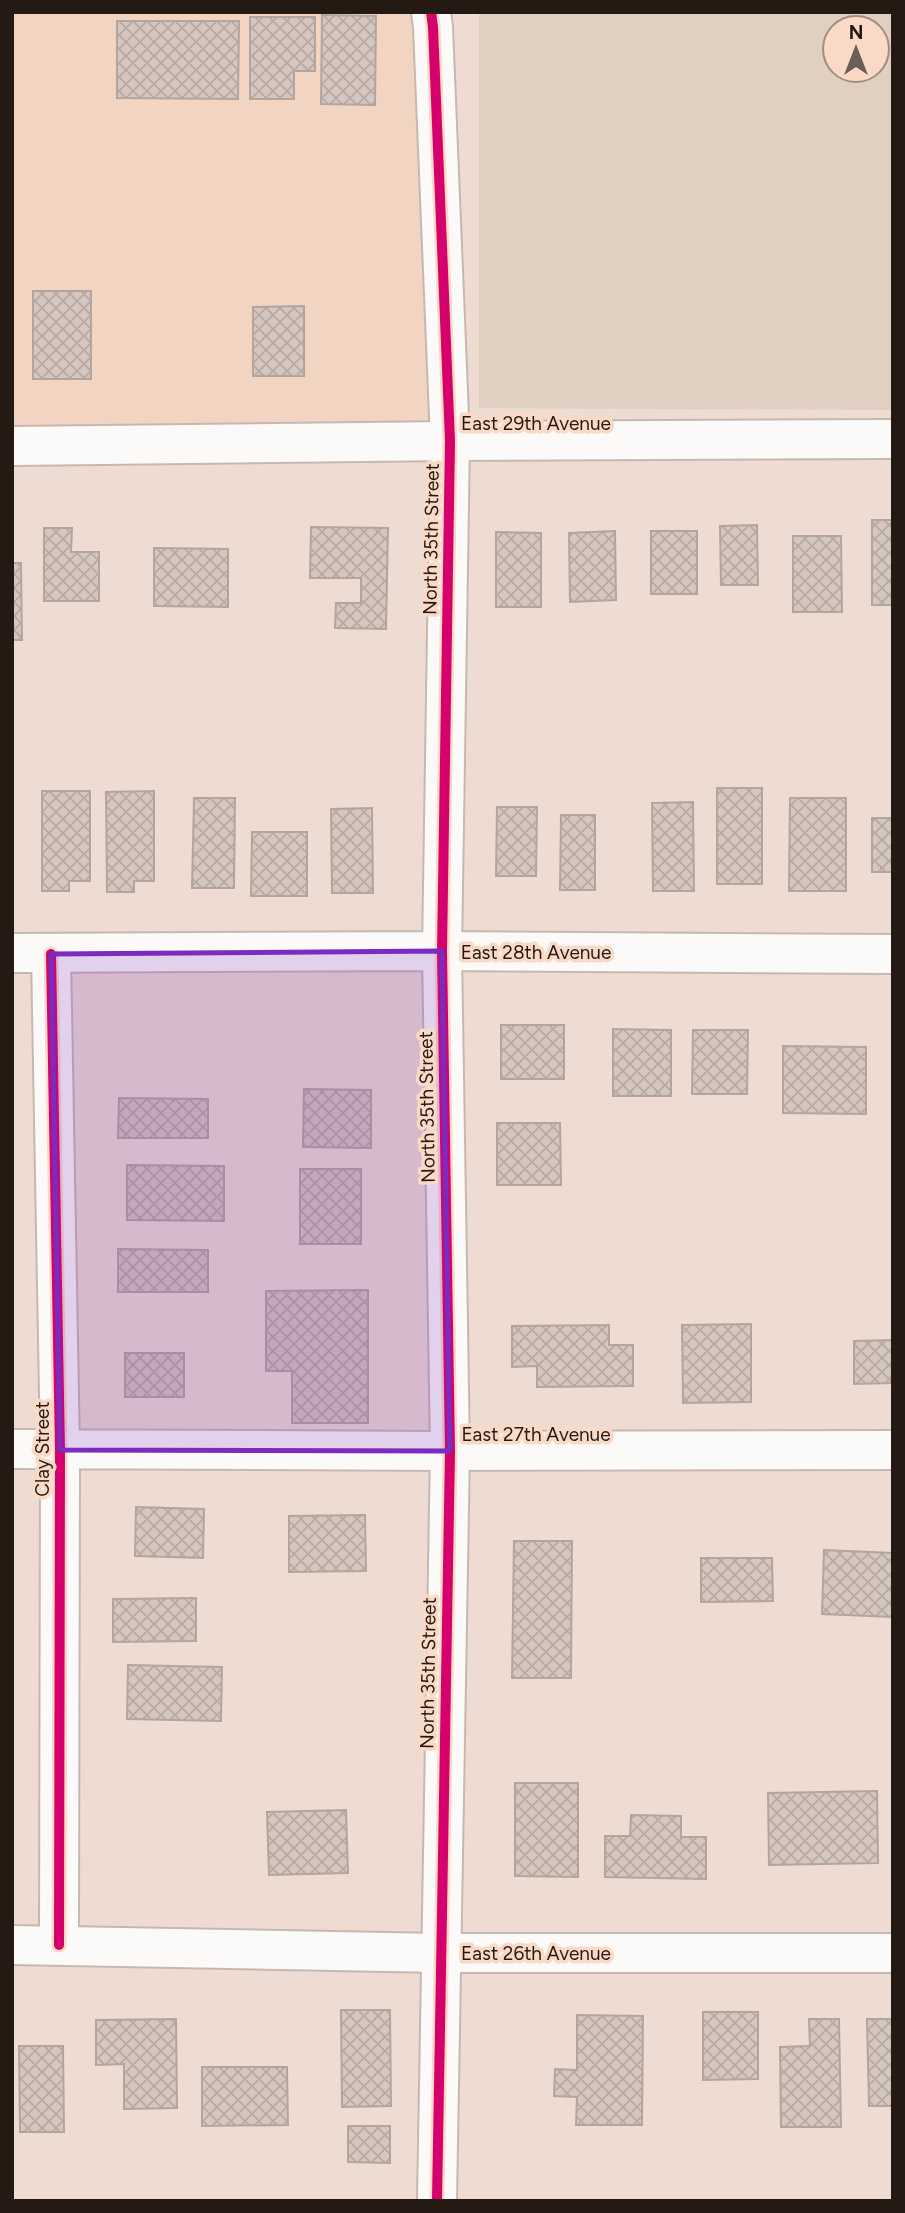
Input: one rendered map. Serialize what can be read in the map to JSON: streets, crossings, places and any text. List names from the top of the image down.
{
  "streets": {
    "street": [
      "East 29th Avenue",
      "North 35th Street",
      "East 28th Avenue",
      "East 27th Avenue",
      "Clay Street",
      "East 26th Avenue"
    ]
  },
  "crossings": [
    ["East 29th Avenue", "North 35th Street"],
    ["North 35th Street", "East 28th Avenue"],
    ["North 35th Street", "East 27th Avenue"],
    ["North 35th Street", "East 26th Avenue"],
    ["East 28th Avenue", "Clay Street"],
    ["East 27th Avenue", "Clay Street"],
    ["Clay Street", "East 26th Avenue"]
  ],
  "north": "top"
}
